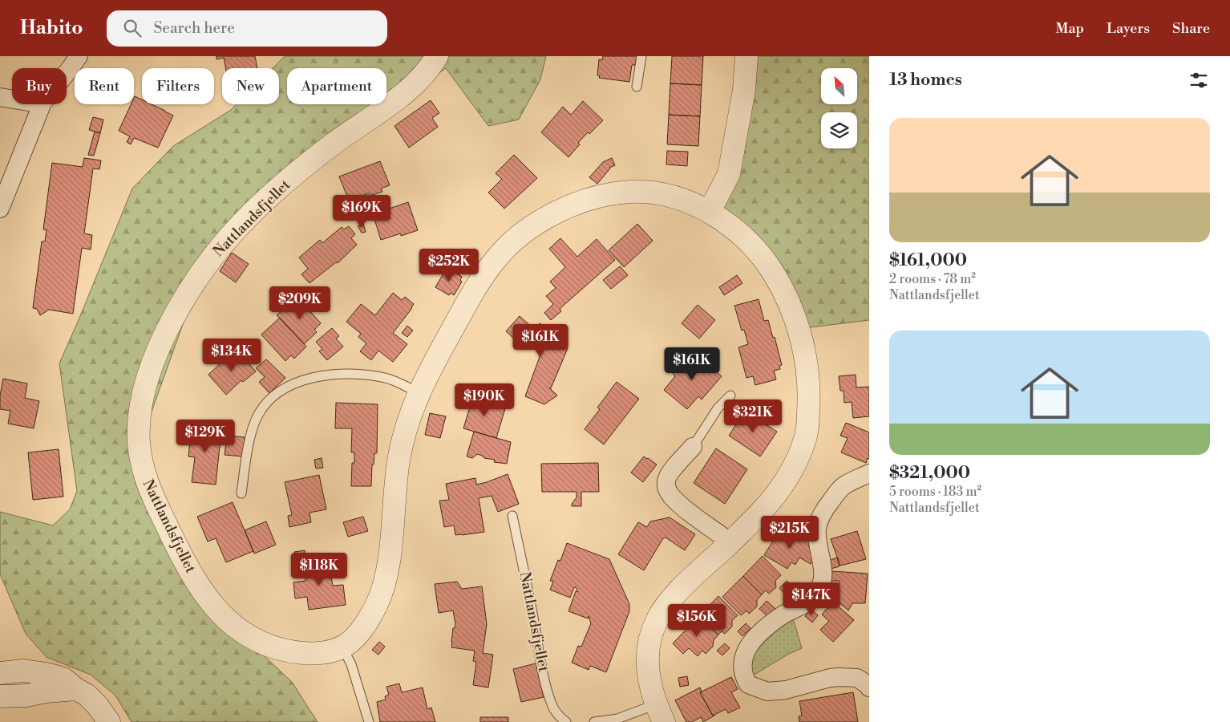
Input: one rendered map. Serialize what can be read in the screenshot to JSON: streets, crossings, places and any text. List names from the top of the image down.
{
  "streets": {
    "street": ["Nattlandsfjellet"]
  },
  "north": "top left",
  "page": {
    "header": "Habito",
    "search": "Search here",
    "nav": ["Map", "Layers", "Share"],
    "heading": "13 homes",
    "chip": [
      "Buy",
      "Rent",
      "Filters",
      "New",
      "Apartment"
    ],
    "list": [
      {
        "name": "$161,000",
        "note": "2 rooms · 78 m² · Nattlandsfjellet"
      },
      {
        "name": "$321,000",
        "note": "5 rooms · 183 m² · Nattlandsfjellet"
      }
    ],
    "price": [
      "$169K",
      "$252K",
      "$209K",
      "$161K",
      "$134K",
      "$161K",
      "$190K",
      "$321K",
      "$129K",
      "$215K",
      "$118K",
      "$147K",
      "$156K"
    ]
  }
}
